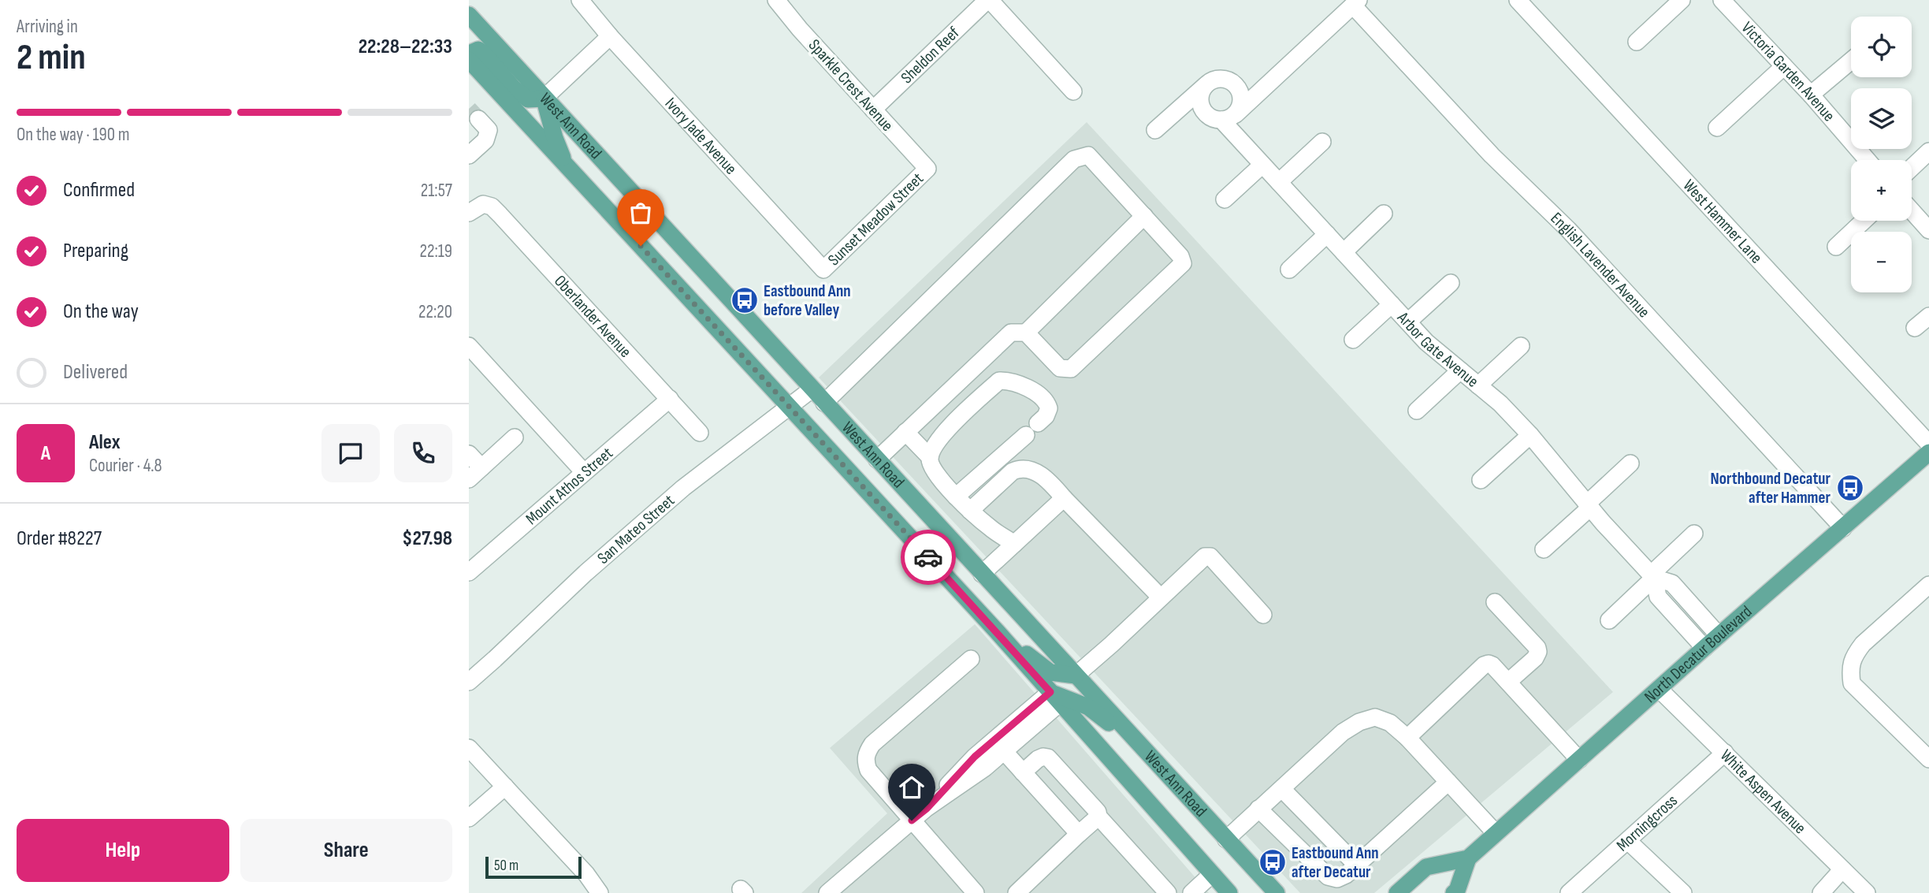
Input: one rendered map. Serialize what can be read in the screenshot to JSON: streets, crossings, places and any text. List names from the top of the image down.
{
  "streets": {
    "main road": ["West Ann Road", "North Decatur Boulevard"],
    "street": [
      "Sheldon Reef",
      "Victoria Garden Avenue",
      "Sparkle Crest Avenue",
      "Ivory Jade Avenue",
      "Sunset Meadow Street",
      "West Hammer Lane",
      "English Lavender Avenue",
      "Oberlander Avenue",
      "Arbor Gate Avenue",
      "Mount Athos Street",
      "San Mateo Street",
      "White Aspen Avenue",
      "Morningcross"
    ]
  },
  "crossings": [
    ["Sheldon Reef", "Sparkle Crest Avenue"],
    ["Sparkle Crest Avenue", "Sunset Meadow Street"],
    ["West Ann Road", "San Mateo Street"],
    ["Ivory Jade Avenue", "Sunset Meadow Street"],
    ["English Lavender Avenue", "North Decatur Boulevard"],
    ["Oberlander Avenue", "Mount Athos Street"],
    ["Arbor Gate Avenue", "North Decatur Boulevard"],
    ["North Decatur Boulevard", "White Aspen Avenue"],
    ["White Aspen Avenue", "Morningcross"]
  ],
  "places": {
    "bus stop": ["Eastbound Ann before Valley", "Northbound Decatur after Hammer", "Eastbound Ann after Decatur"]
  },
  "scale_bar": "50 m",
  "page": {
    "heading": ["2 min", "Arriving in", "22:28–22:33"],
    "panel": [
      "Alex",
      "Courier · 4.8",
      "Order #8227",
      "$27.98"
    ],
    "map_buttons": ["+", "−"],
    "bar": "On the way · 190 m",
    "list": [
      ["Confirmed", "21:57"],
      ["Preparing", "22:19"],
      ["On the way", "22:20"],
      "Delivered"
    ],
    "round": "A",
    "buttons": ["Help", "Share"],
    "scale": "50 m"
  }
}
